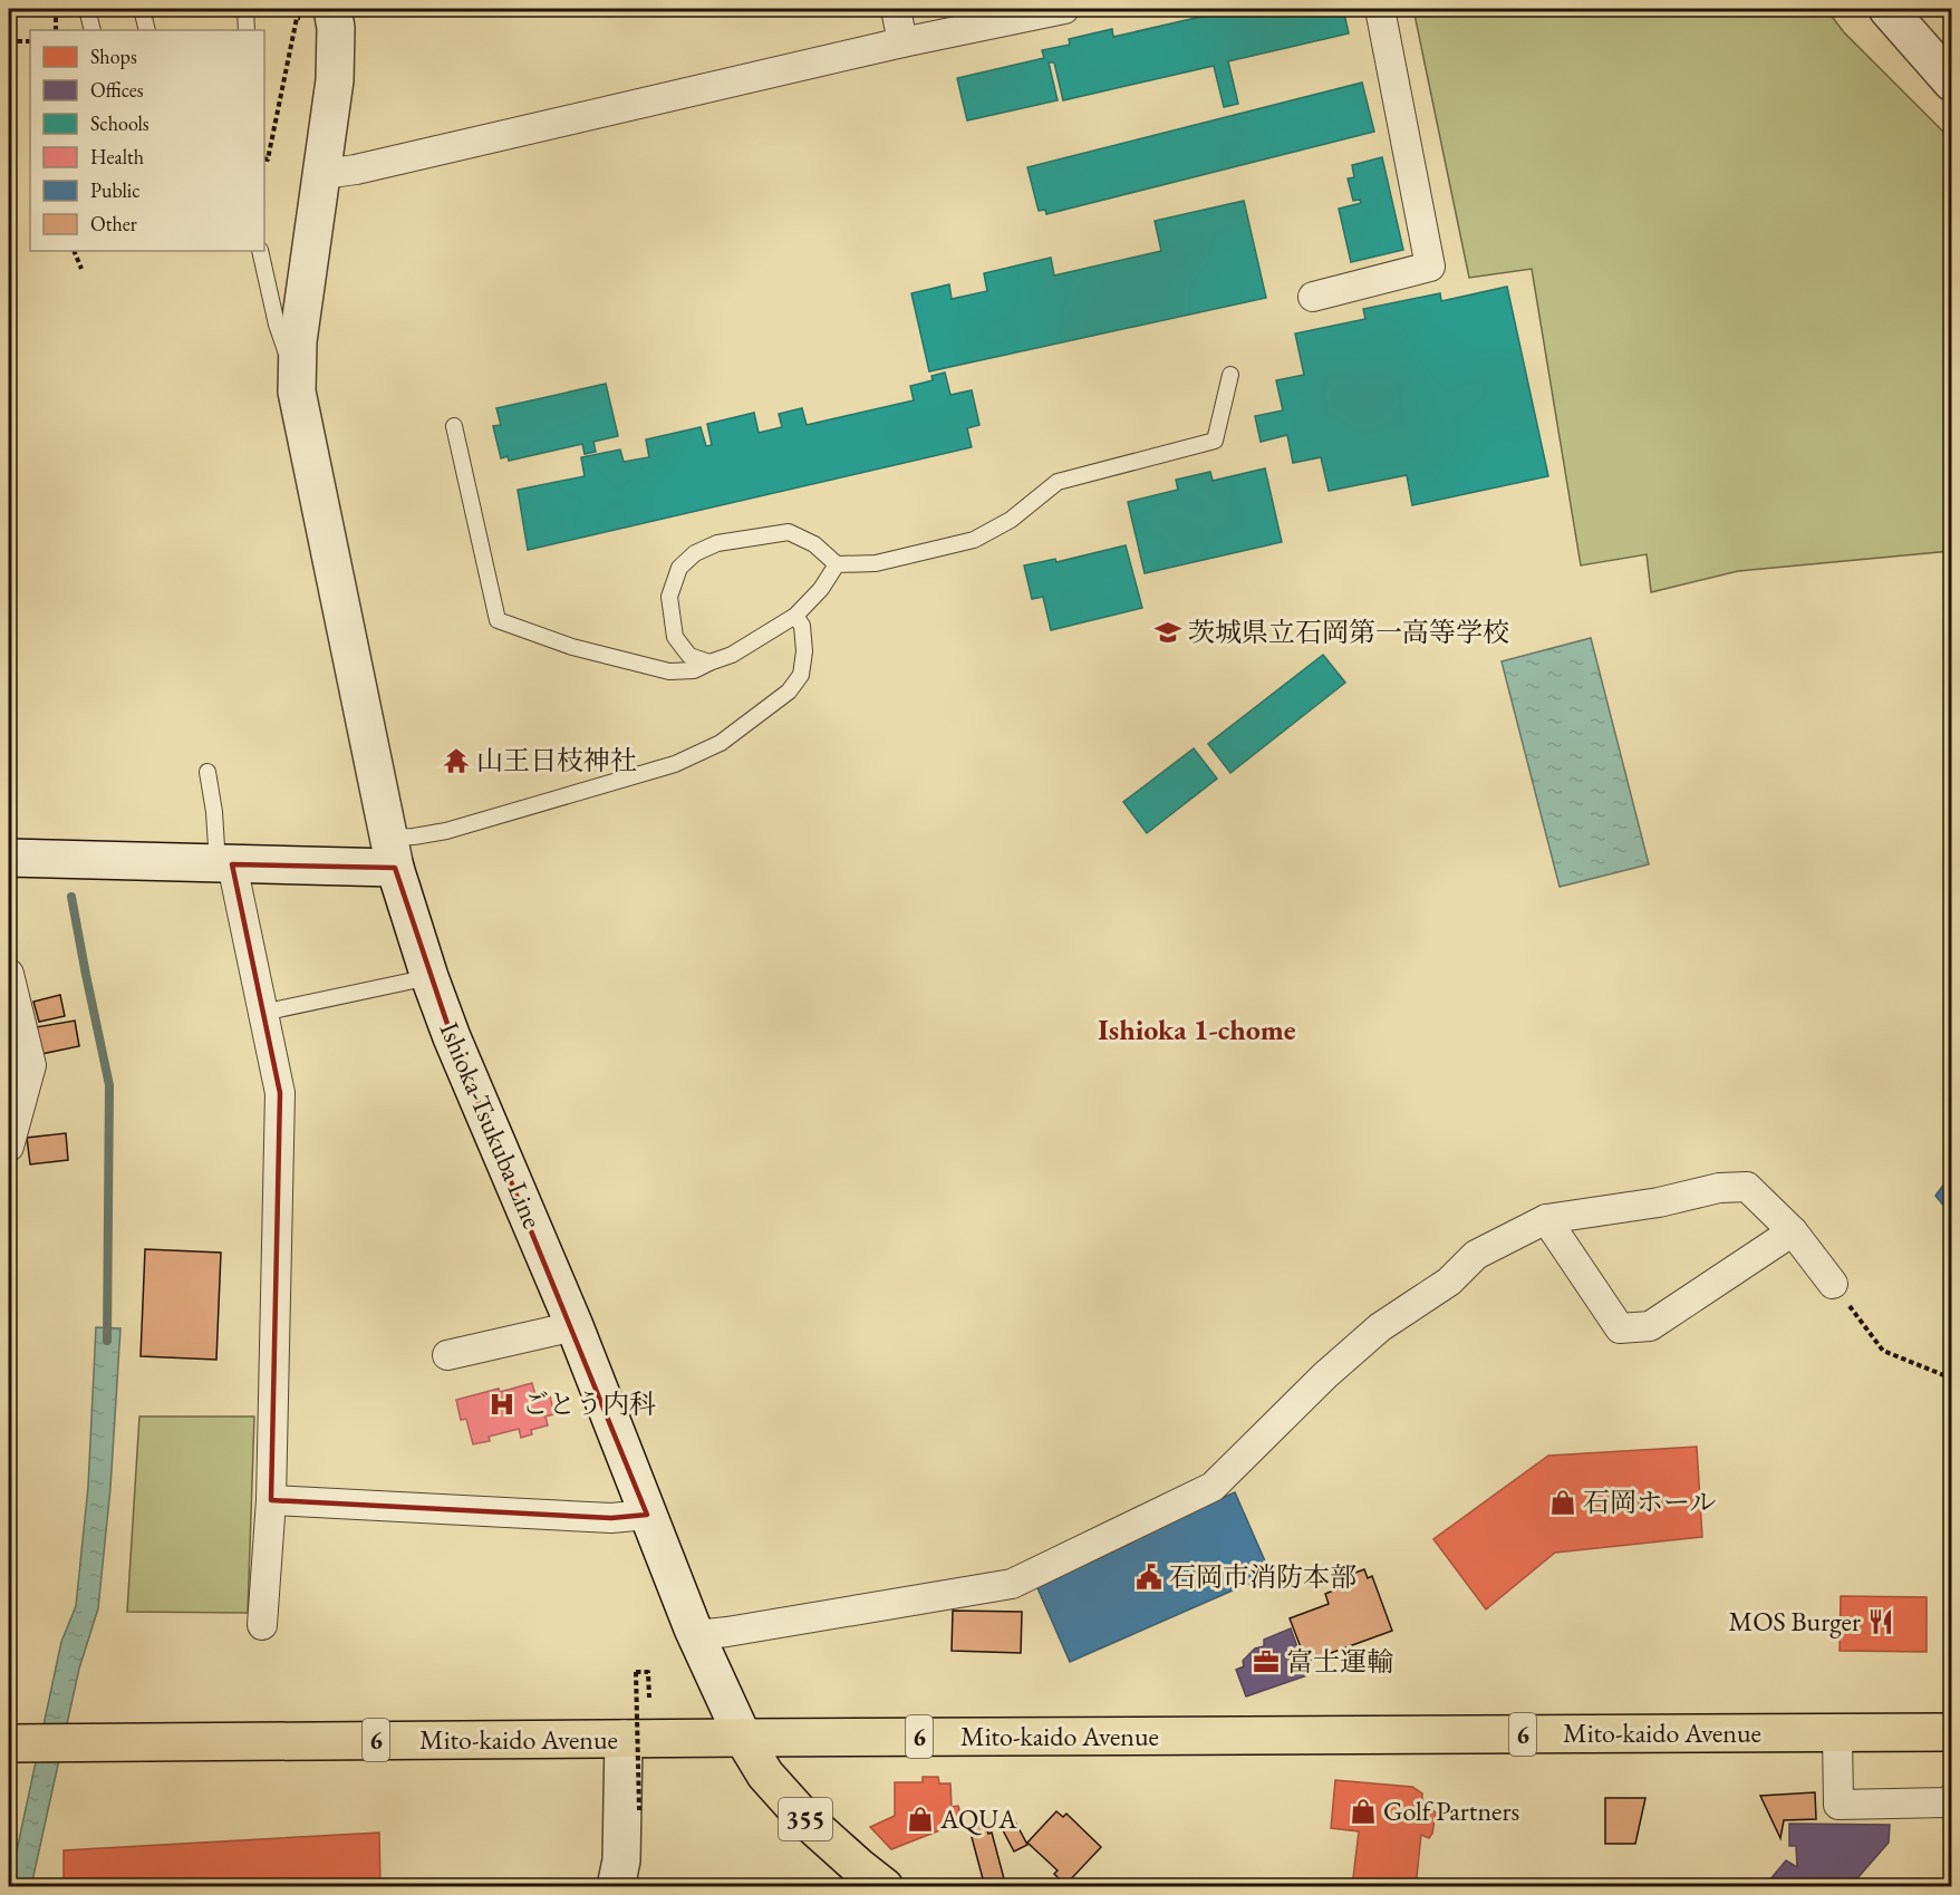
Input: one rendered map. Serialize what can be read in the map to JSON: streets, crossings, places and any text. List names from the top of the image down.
{
  "streets": {
    "highway": ["Mito-kaido Avenue", "6", "355"],
    "main road": ["Ishioka-Tsukuba Line"]
  },
  "crossings": [
    ["Ishioka-Tsukuba Line", "Mito-kaido Avenue"],
    ["Ishioka-Tsukuba Line", "355"],
    ["Mito-kaido Avenue", "355"]
  ],
  "districts": ["Ishioka 1-chome"],
  "places": {
    "school or university": ["茨城県立石岡第一高等学校"],
    "temple": ["山王日枝神社"],
    "hospital": ["ごとう内科"],
    "shop": ["石岡ホール", "Golf Partners", "AQUA"],
    "public building": ["石岡市消防本部"],
    "restaurant": ["MOS Burger"],
    "office": ["富士運輸"]
  },
  "legend": [
    "Shops",
    "Offices",
    "Schools",
    "Health",
    "Public",
    "Other"
  ]
}
